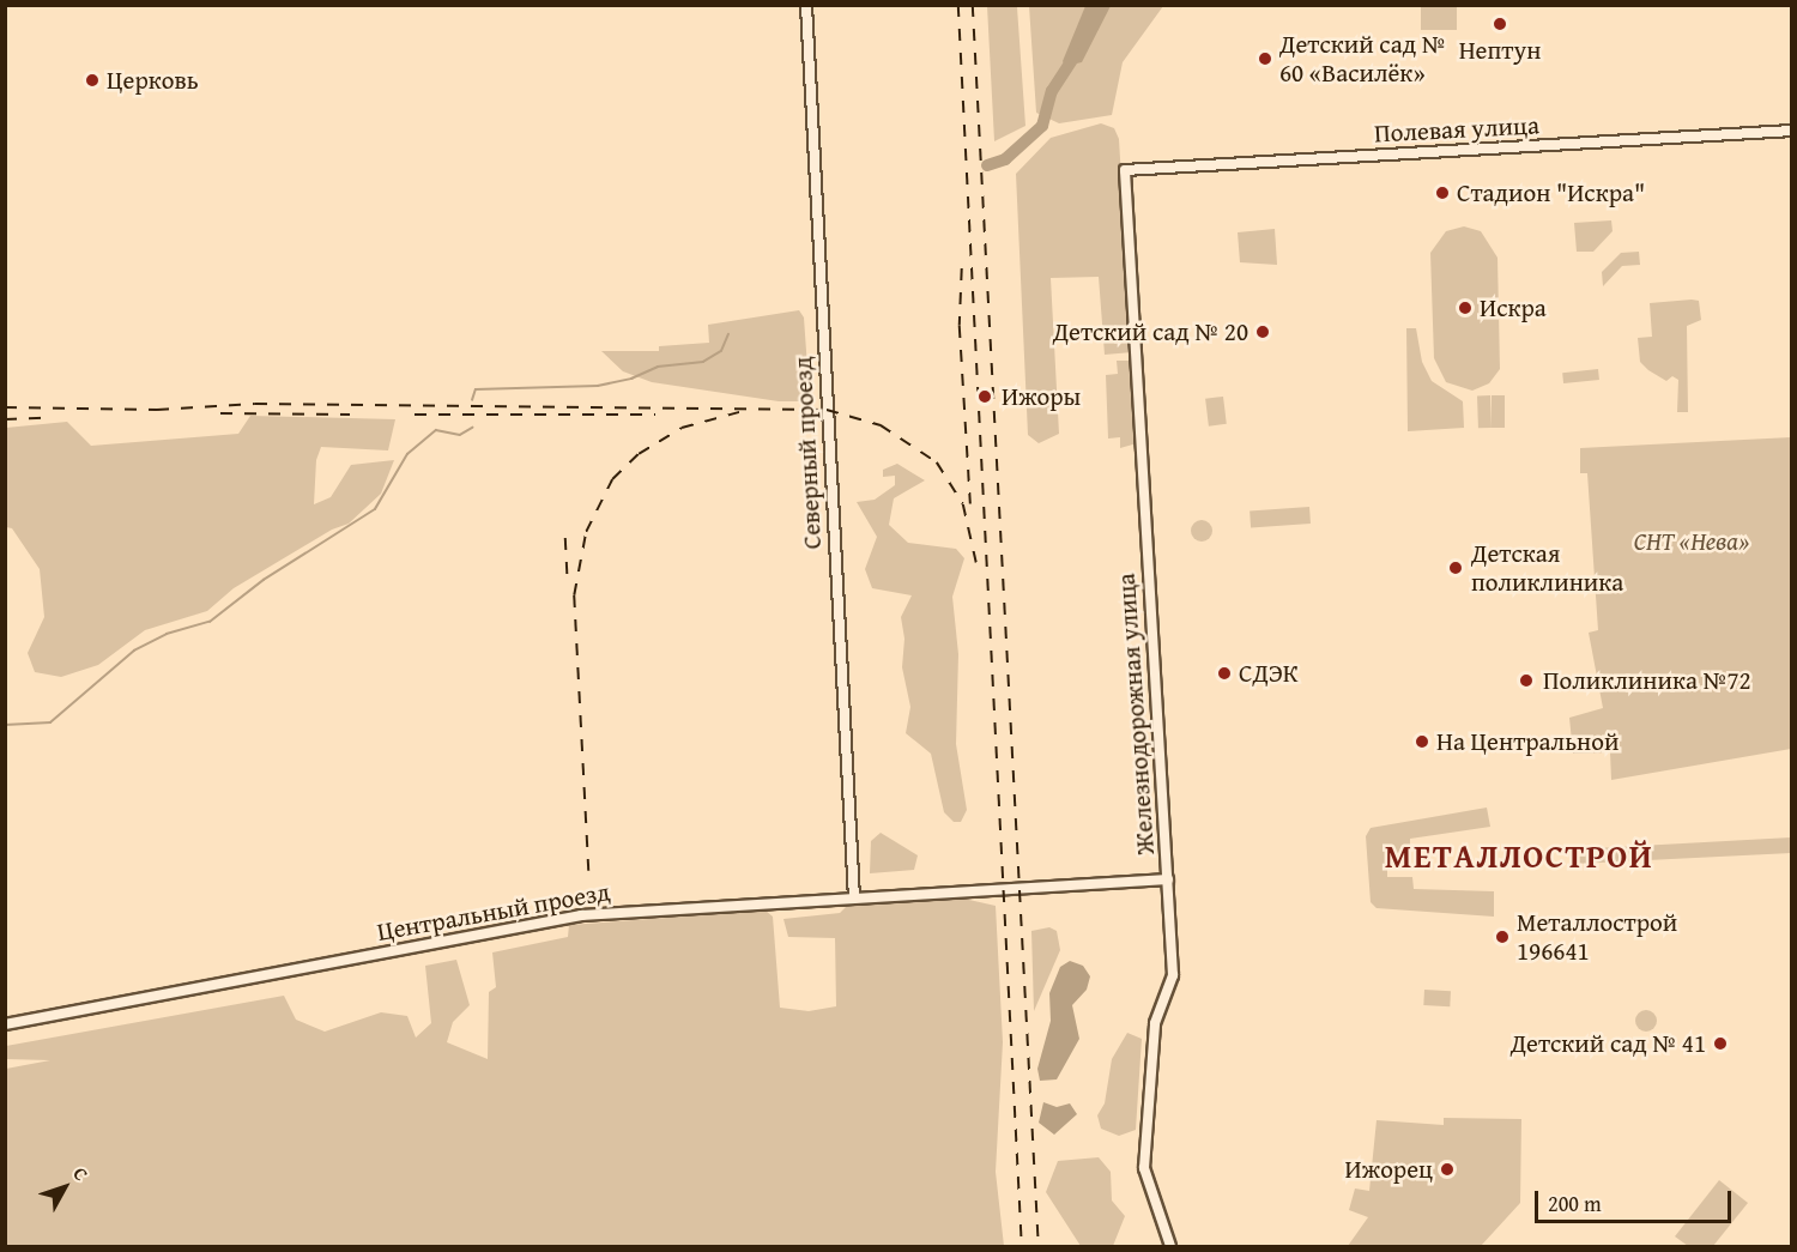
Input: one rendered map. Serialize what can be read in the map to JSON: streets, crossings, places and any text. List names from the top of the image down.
{
  "streets": {
    "street": [
      "Полевая улица",
      "Северный проезд",
      "Железнодорожная улица",
      "Центральный проезд"
    ]
  },
  "crossings": [
    ["Полевая улица", "Железнодорожная улица"],
    ["Северный проезд", "Центральный проезд"],
    ["Железнодорожная улица", "Центральный проезд"]
  ],
  "districts": ["МЕТАЛЛОСТРОЙ"],
  "parks": ["СНТ «Нева»"],
  "places": [
    "Нептун",
    "Детский сад № 60 «Василёк»",
    "Церковь",
    "Стадион \"Искра\"",
    "Искра",
    "Детский сад № 20",
    "Ижоры",
    "Детская поликлиника",
    "СДЭК",
    "Поликлиника №72",
    "На Центральной",
    "Металлострой 196641",
    "Детский сад № 41",
    "Ижорец"
  ],
  "scale_bar": "200 m",
  "north": "top right"
}
